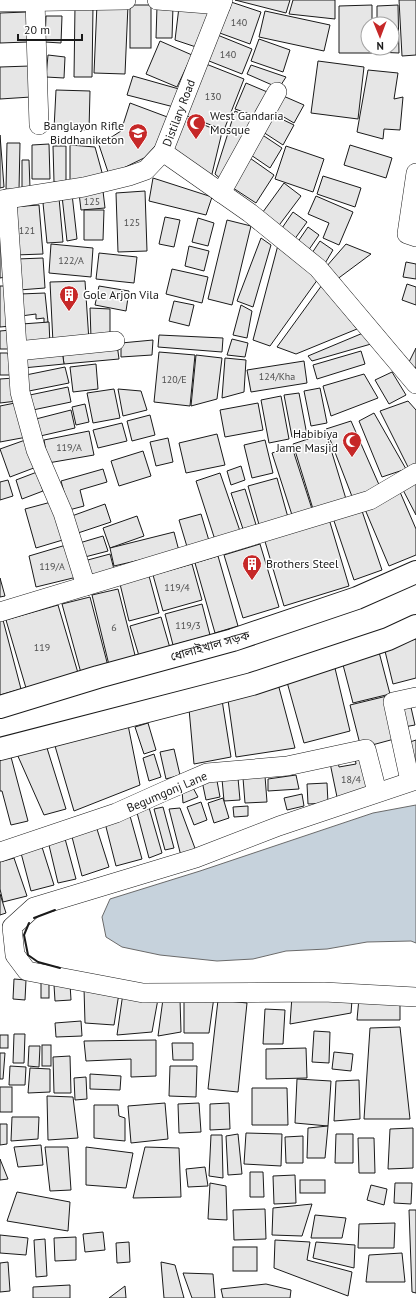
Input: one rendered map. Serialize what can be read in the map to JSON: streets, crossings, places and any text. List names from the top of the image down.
{
  "streets": {
    "main road": ["ধোলাইখাল সড়ক"],
    "street": ["Distilary Road", "Begumgonj Lane"]
  },
  "places": {
    "mosque": ["West Gandaria Mosque", "Habibiya Jame Masjid"],
    "school or university": ["Banglayon Rifle Biddhaniketon"],
    "building": ["Gole Arjon Vila", "Brothers Steel"]
  },
  "house_numbers": [
    "140",
    "140",
    "130",
    "125",
    "125",
    "121",
    "122/A",
    "124/Kha",
    "120/E",
    "119/A",
    "119/A",
    "119/4",
    "119/3",
    "6",
    "119",
    "18/4"
  ],
  "scale_bar": "20 m",
  "north": "bottom"
}
